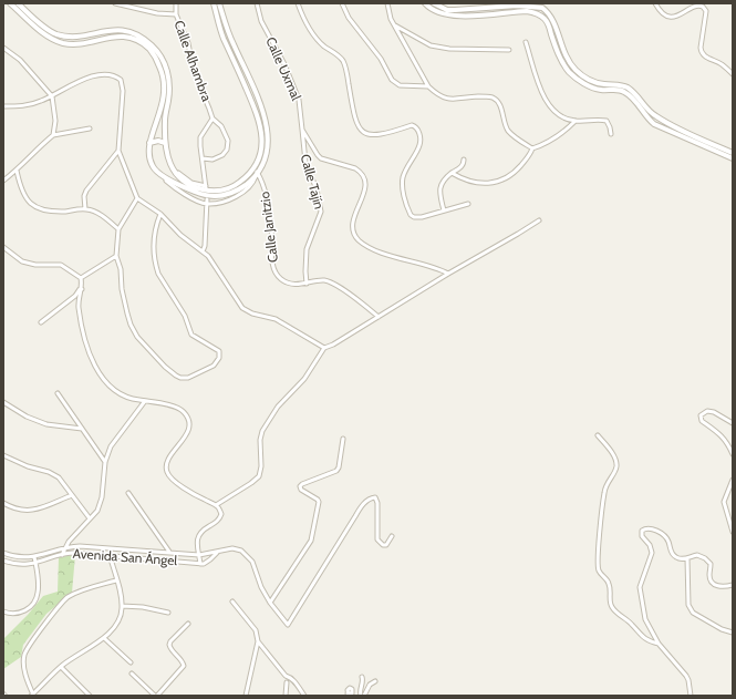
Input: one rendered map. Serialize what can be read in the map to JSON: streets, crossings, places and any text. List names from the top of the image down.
{
  "streets": {
    "street": [
      "Calle Alhambra",
      "Calle Uxmal",
      "Calle Tajín",
      "Calle Janitzio",
      "Avenida San Ángel"
    ]
  },
  "crossings": [
    ["Calle Uxmal", "Calle Tajín"],
    ["Calle Tajín", "Calle Janitzio"]
  ]
}
